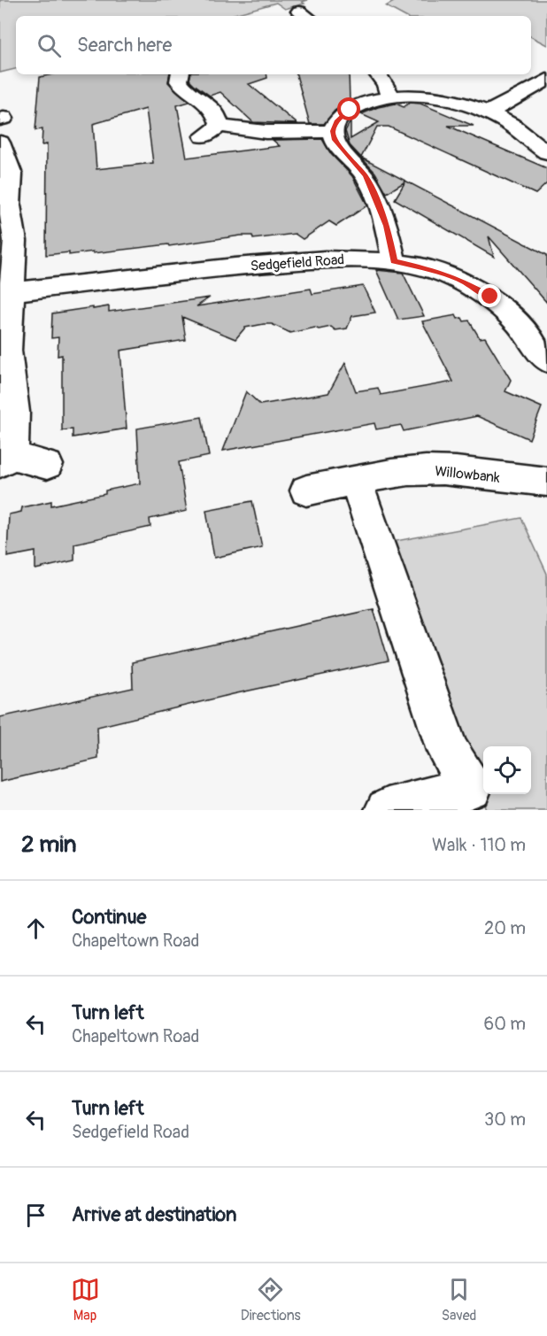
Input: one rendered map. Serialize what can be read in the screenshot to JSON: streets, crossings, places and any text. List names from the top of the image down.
{
  "streets": {
    "street": ["Sedgefield Road", "Willowbank"]
  },
  "page": {
    "search": "Search here",
    "heading": ["2 min", "Walk · 110 m"],
    "list": [
      ["Continue", "Chapeltown Road", "20 m"],
      ["Turn left", "Chapeltown Road", "60 m"],
      ["Turn left", "Sedgefield Road", "30 m"],
      "Arrive at destination"
    ],
    "nav": ["Map", "Directions", "Saved"]
  }
}
